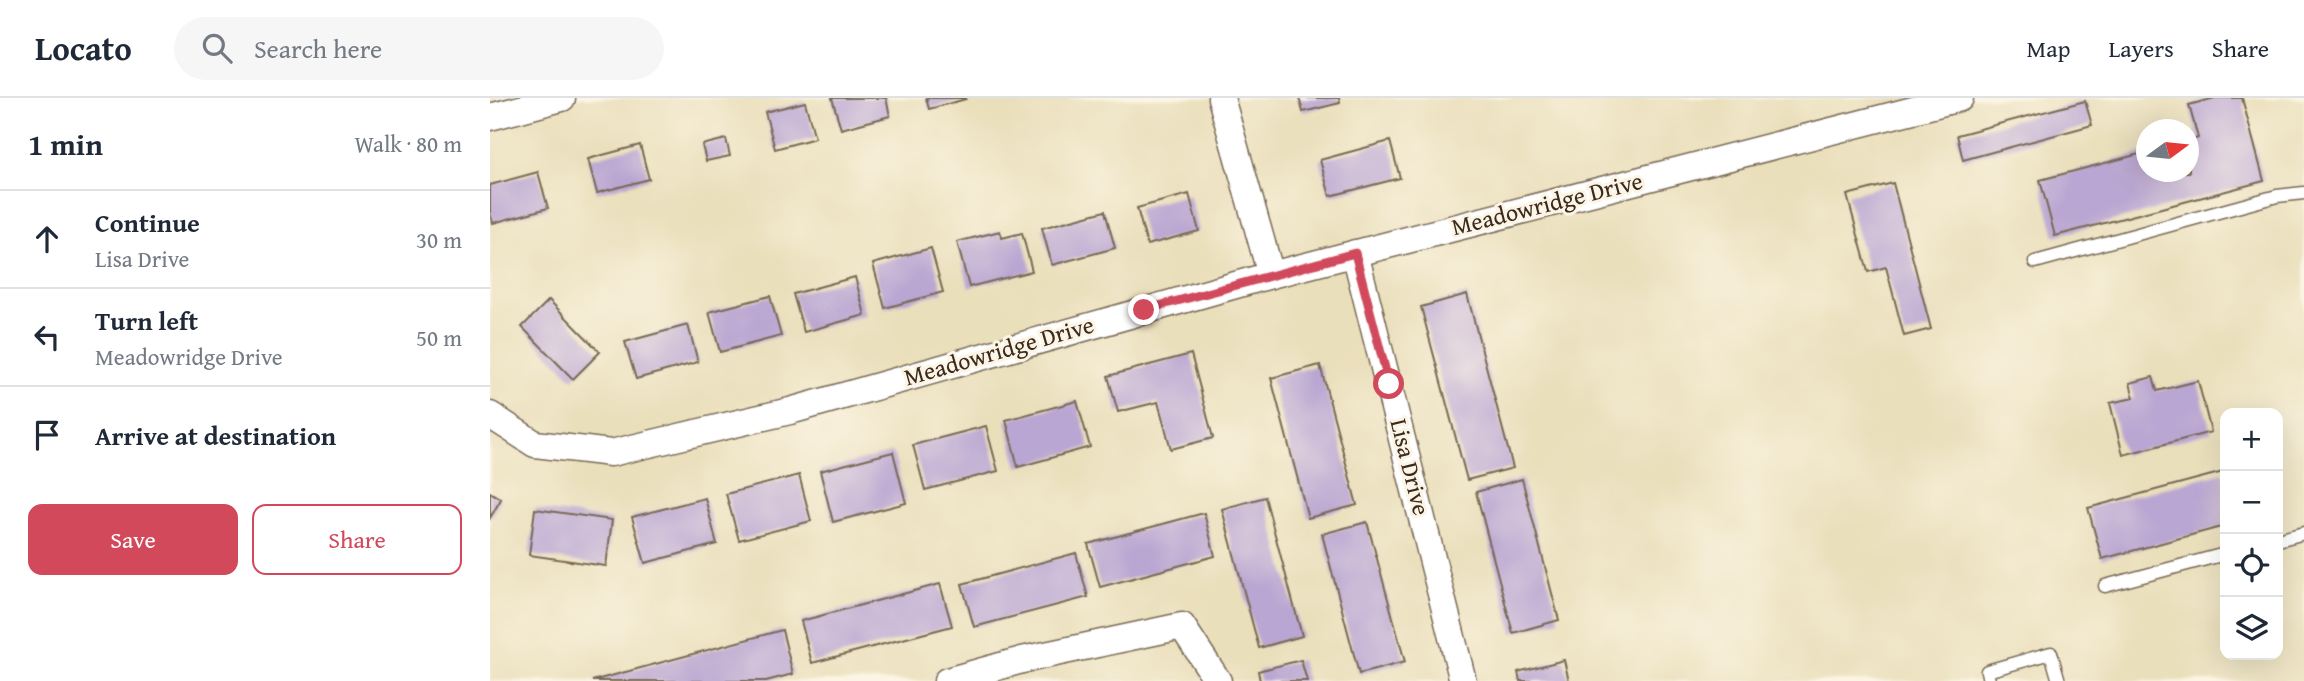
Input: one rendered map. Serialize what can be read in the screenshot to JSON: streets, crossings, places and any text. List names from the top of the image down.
{
  "streets": {
    "street": ["Meadowridge Drive", "Lisa Drive"]
  },
  "crossings": [
    ["Meadowridge Drive", "Lisa Drive"]
  ],
  "north": "right",
  "page": {
    "header": "Locato",
    "search": "Search here",
    "nav": ["Map", "Layers", "Share"],
    "heading": ["1 min", "Walk · 80 m"],
    "list": [
      ["Continue", "Lisa Drive", "30 m"],
      ["Turn left", "Meadowridge Drive", "50 m"],
      "Arrive at destination"
    ],
    "map_buttons": ["+", "−"],
    "buttons": ["Save", "Share"]
  }
}
